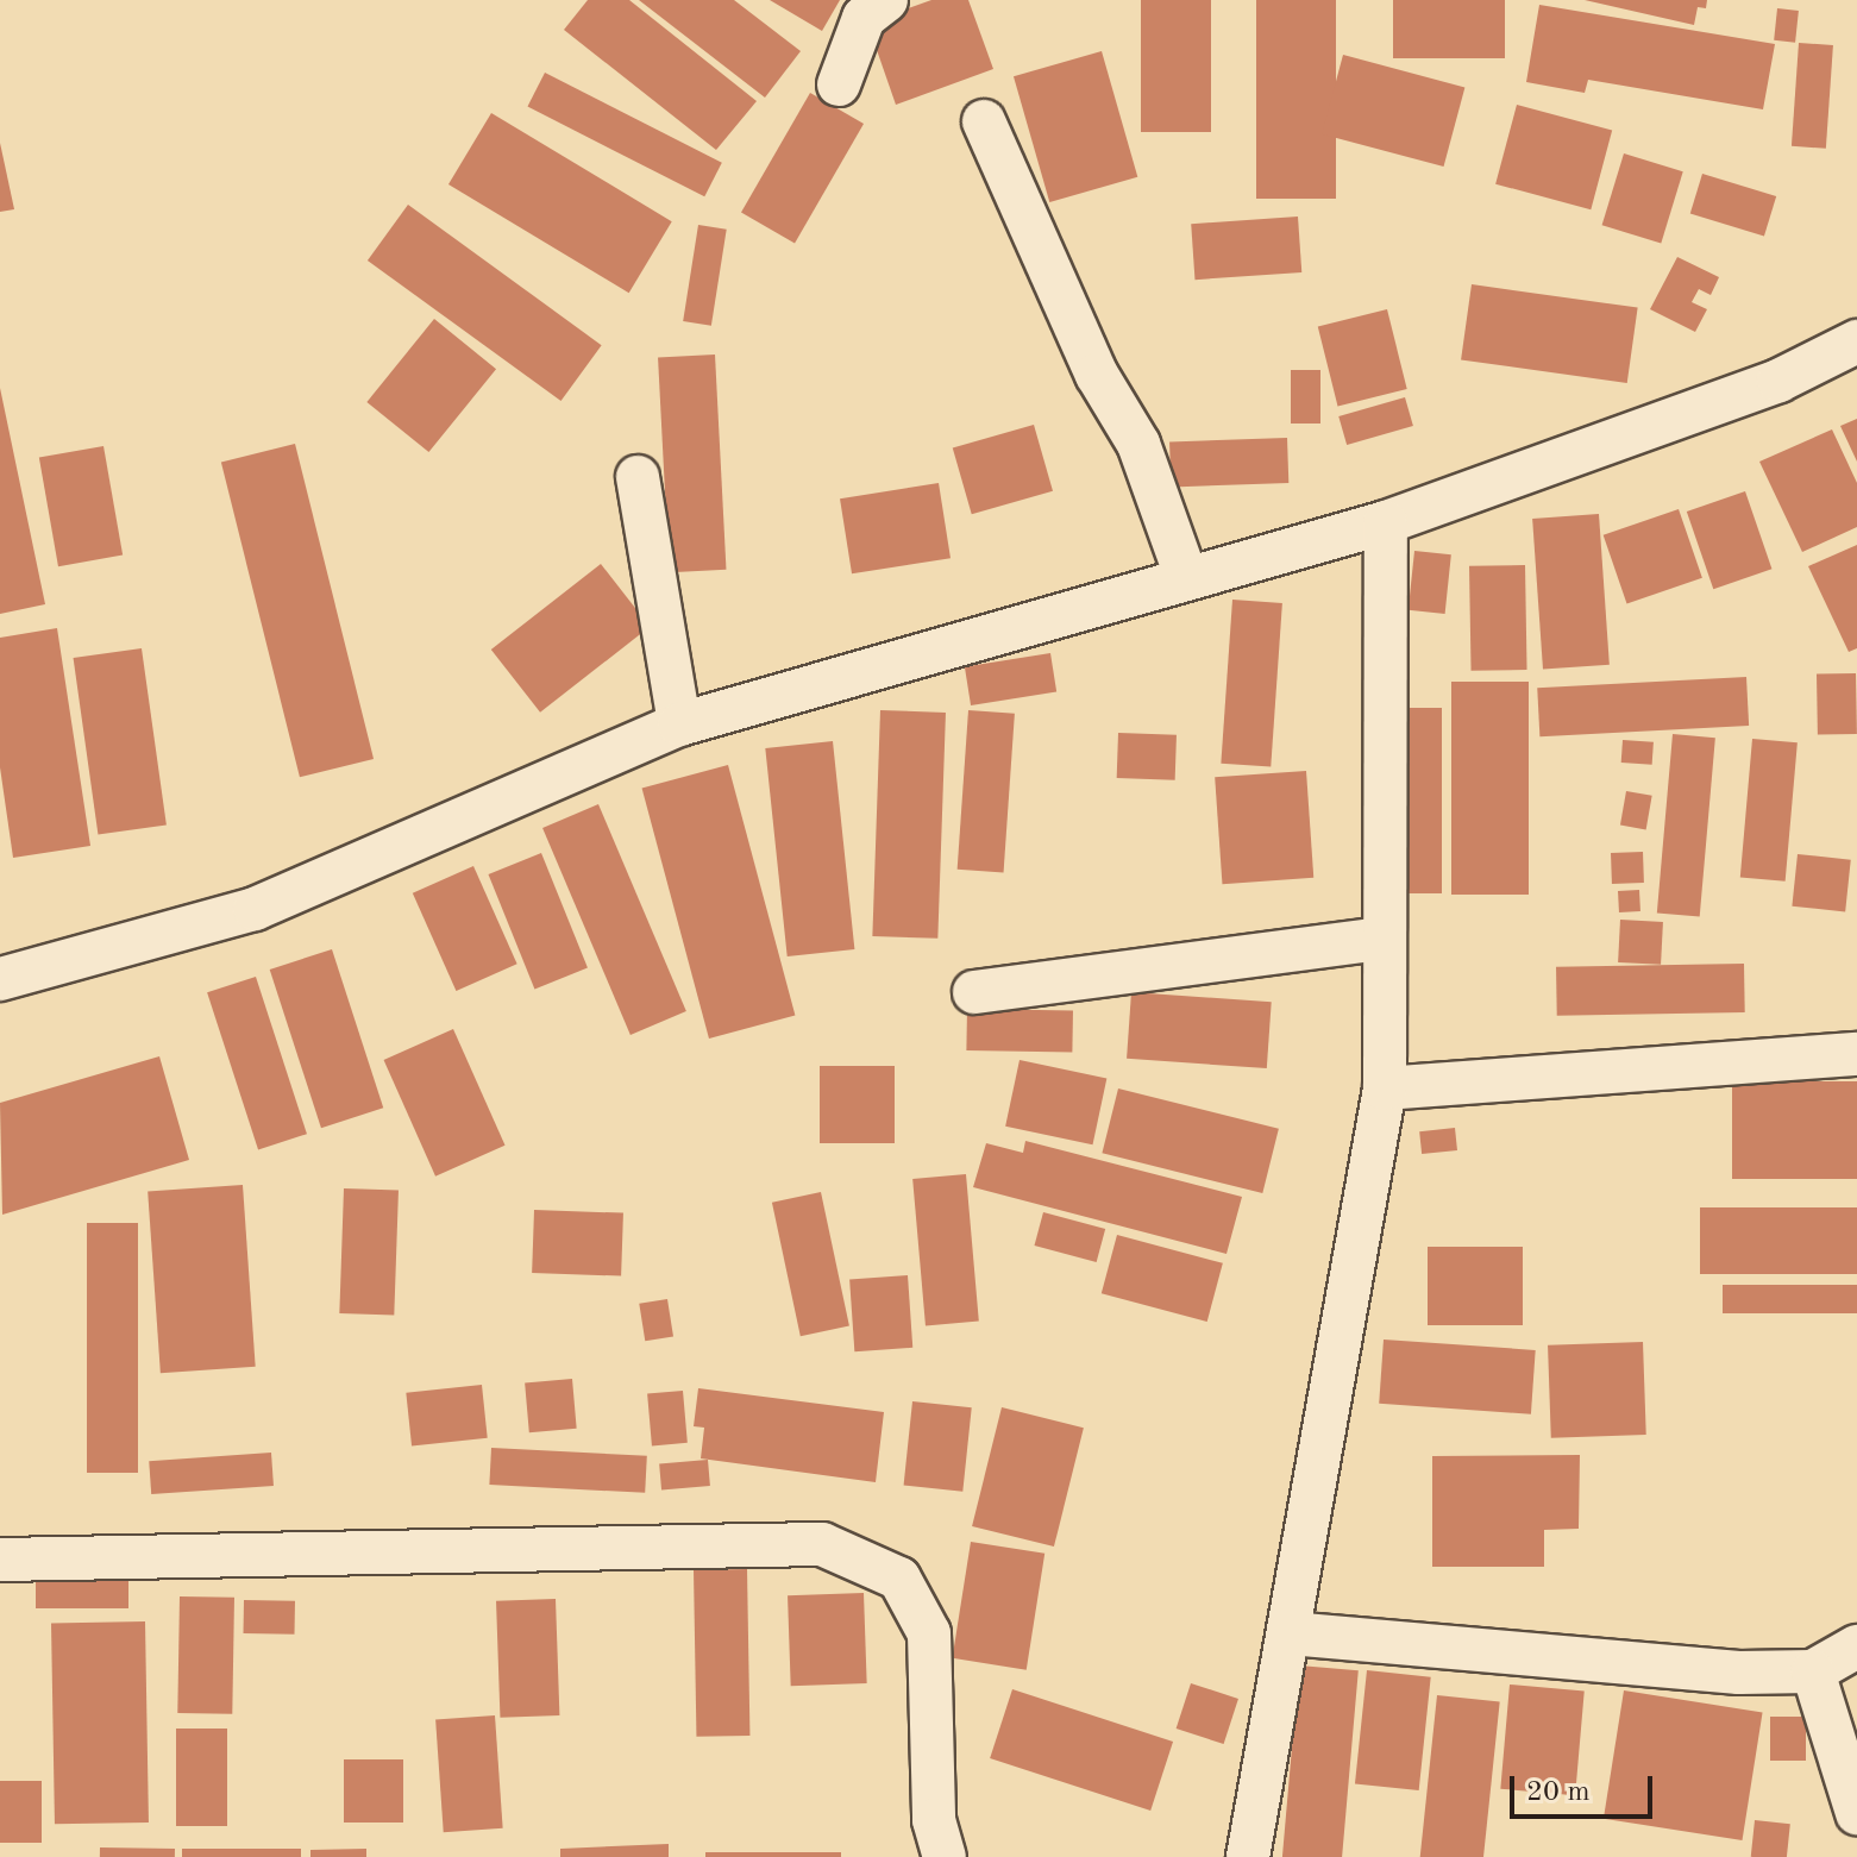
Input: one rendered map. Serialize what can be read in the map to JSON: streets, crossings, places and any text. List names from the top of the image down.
{
  "scale_bar": "20 m"
}
